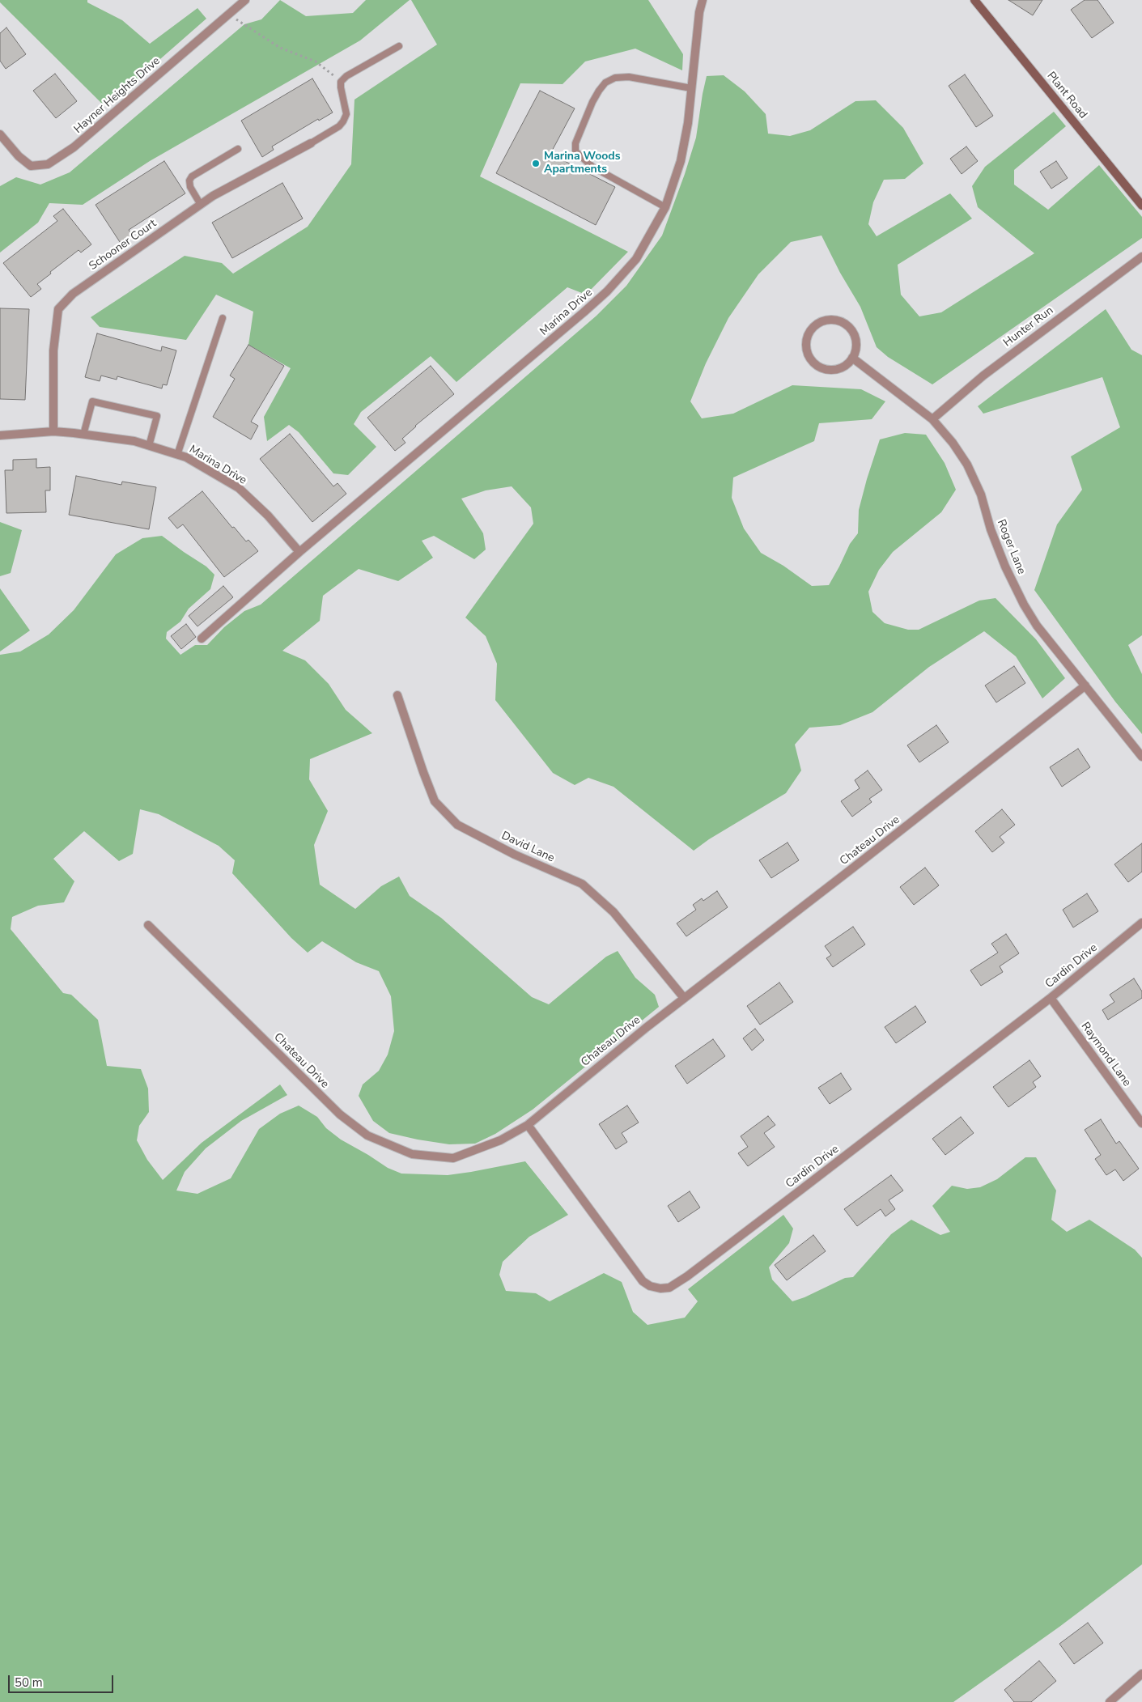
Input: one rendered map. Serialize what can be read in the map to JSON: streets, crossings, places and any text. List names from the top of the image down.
{
  "streets": {
    "street": [
      "Hayner Heights Drive",
      "Plant Road",
      "Schooner Court",
      "Marina Drive",
      "Hunter Run",
      "Roger Lane",
      "Chateau Drive",
      "David Lane",
      "Cardin Drive",
      "Raymond Lane"
    ]
  },
  "crossings": [
    ["Schooner Court", "Marina Drive"],
    ["Hunter Run", "Roger Lane"],
    ["Roger Lane", "Chateau Drive"],
    ["Chateau Drive", "David Lane"],
    ["Chateau Drive", "Cardin Drive"],
    ["Cardin Drive", "Raymond Lane"]
  ],
  "places": ["Marina Woods Apartments"],
  "scale_bar": "50 m"
}
